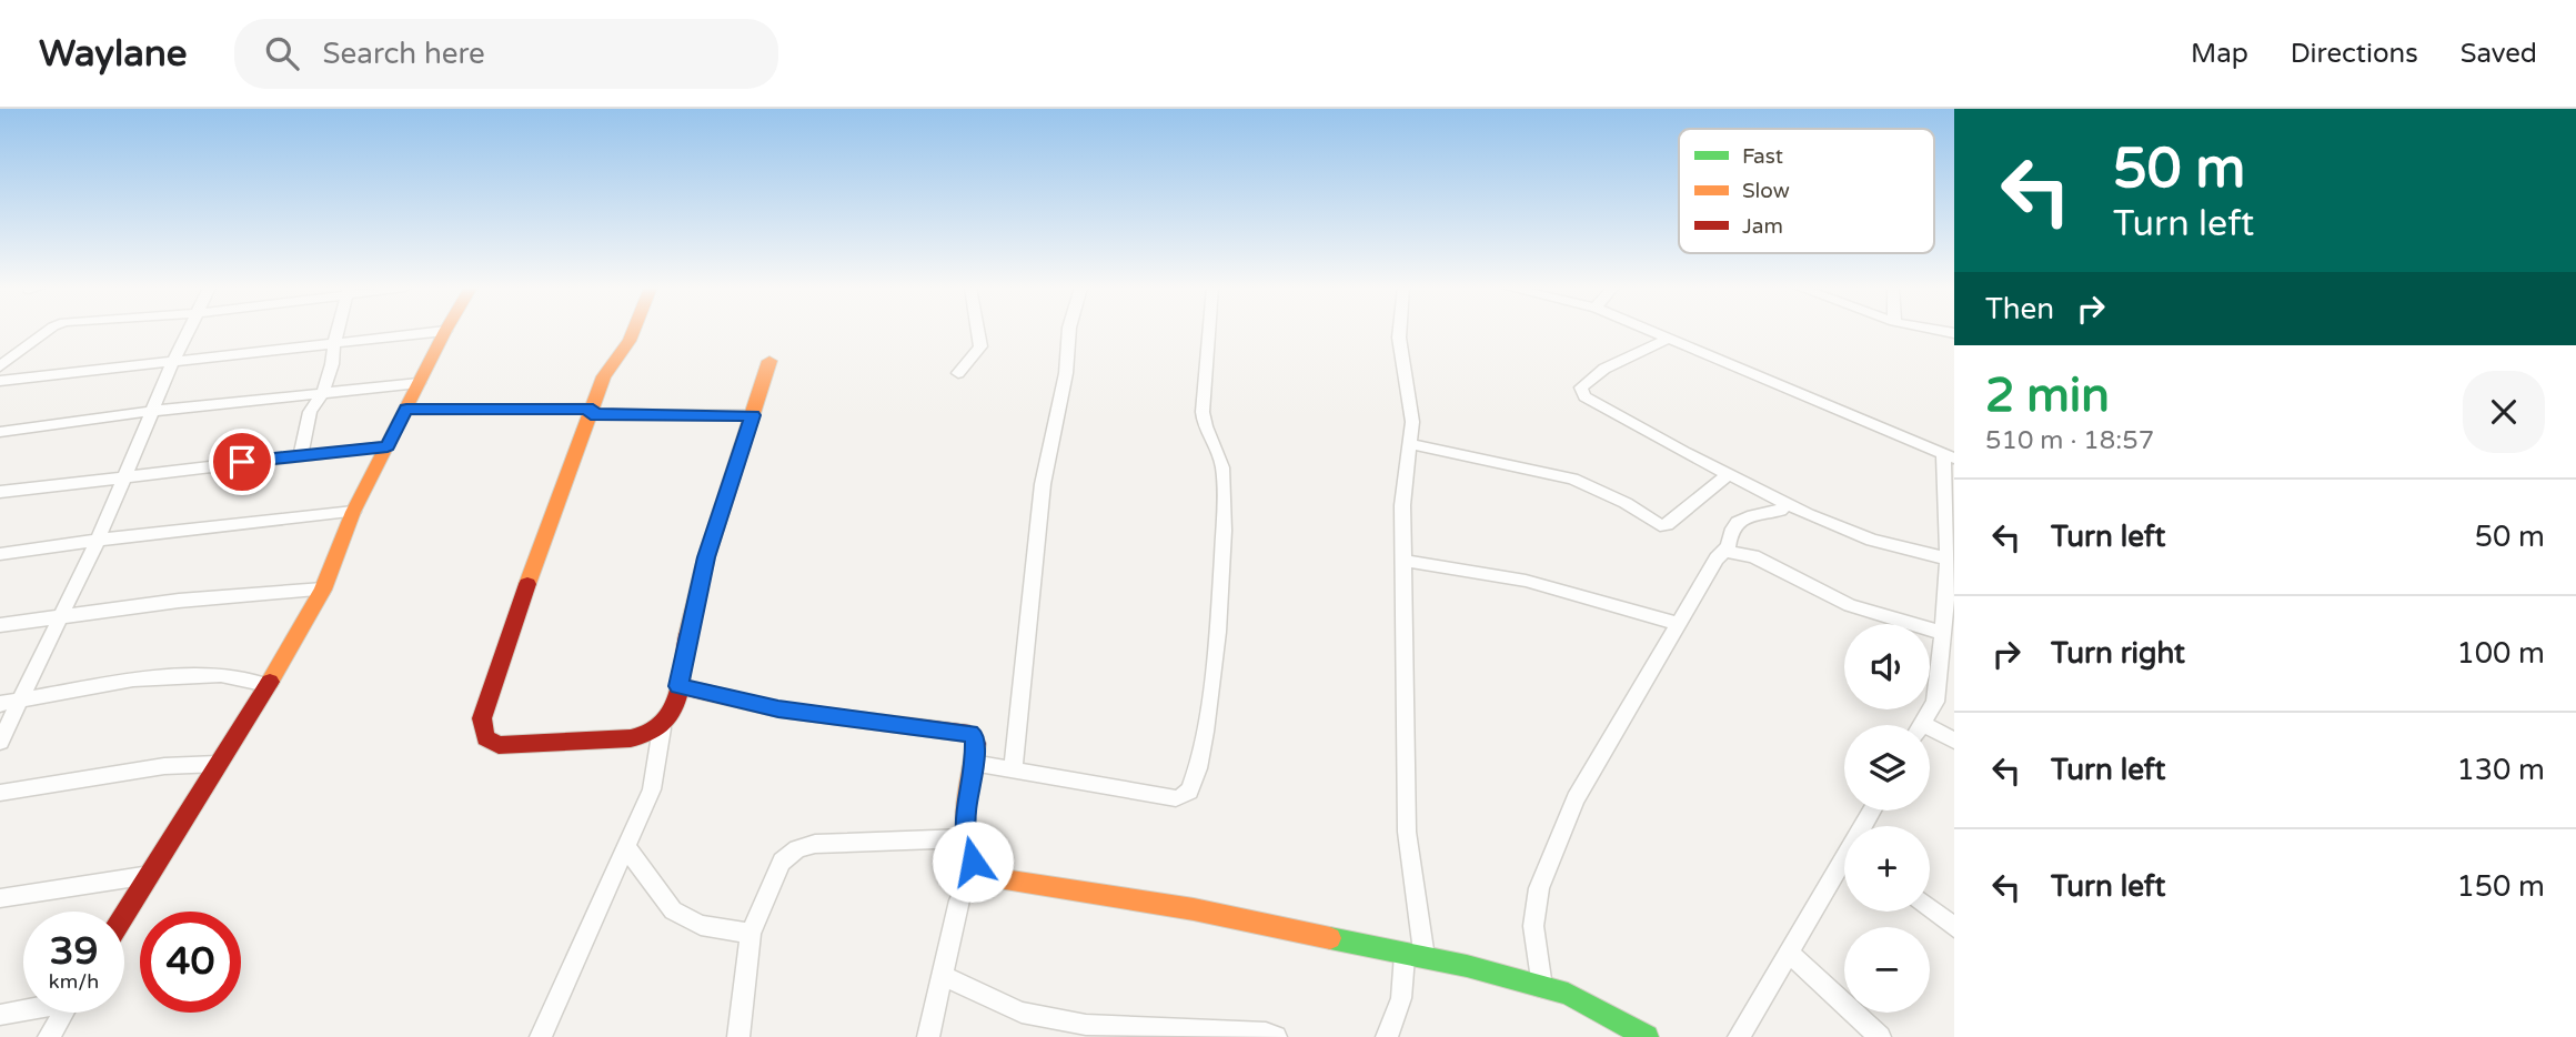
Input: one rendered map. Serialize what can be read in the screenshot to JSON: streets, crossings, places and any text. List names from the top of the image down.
{
  "legend": ["Fast", "Slow", "Jam"],
  "page": {
    "header": "Waylane",
    "search": "Search here",
    "nav": ["Map", "Directions", "Saved"],
    "turn": ["50 m", "Turn left"],
    "then": "Then",
    "heading": ["2 min", "510 m · 18:57"],
    "list": [
      {
        "name": "Turn left",
        "value": "50 m"
      },
      {
        "name": "Turn right",
        "value": "100 m"
      },
      {
        "name": "Turn left",
        "value": "130 m"
      },
      {
        "name": "Turn left",
        "value": "150 m"
      }
    ],
    "map_buttons": ["+", "−"],
    "speed": "39 km/h",
    "limit": "40"
  }
}
